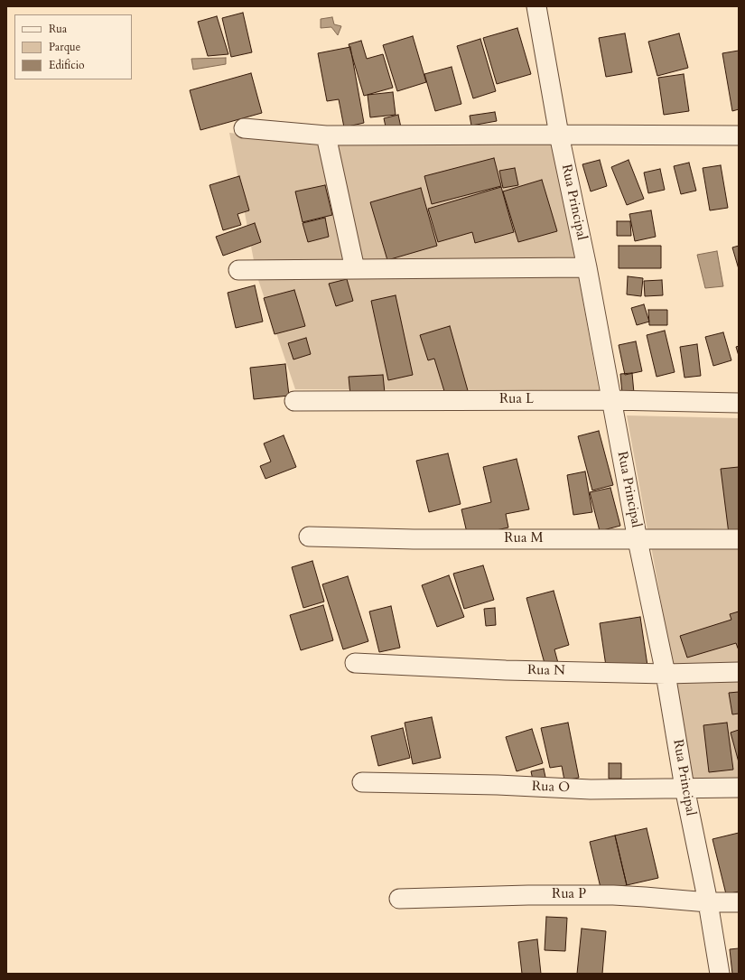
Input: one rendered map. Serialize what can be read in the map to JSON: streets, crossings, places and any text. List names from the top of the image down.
{
  "streets": {
    "street": [
      "Rua Principal",
      "Rua L",
      "Rua M",
      "Rua N",
      "Rua O",
      "Rua P"
    ]
  },
  "crossings": [
    ["Rua Principal", "Rua L"],
    ["Rua Principal", "Rua M"],
    ["Rua Principal", "Rua N"],
    ["Rua Principal", "Rua O"],
    ["Rua Principal", "Rua P"]
  ],
  "legend": ["Rua", "Parque", "Edifício"]
}
